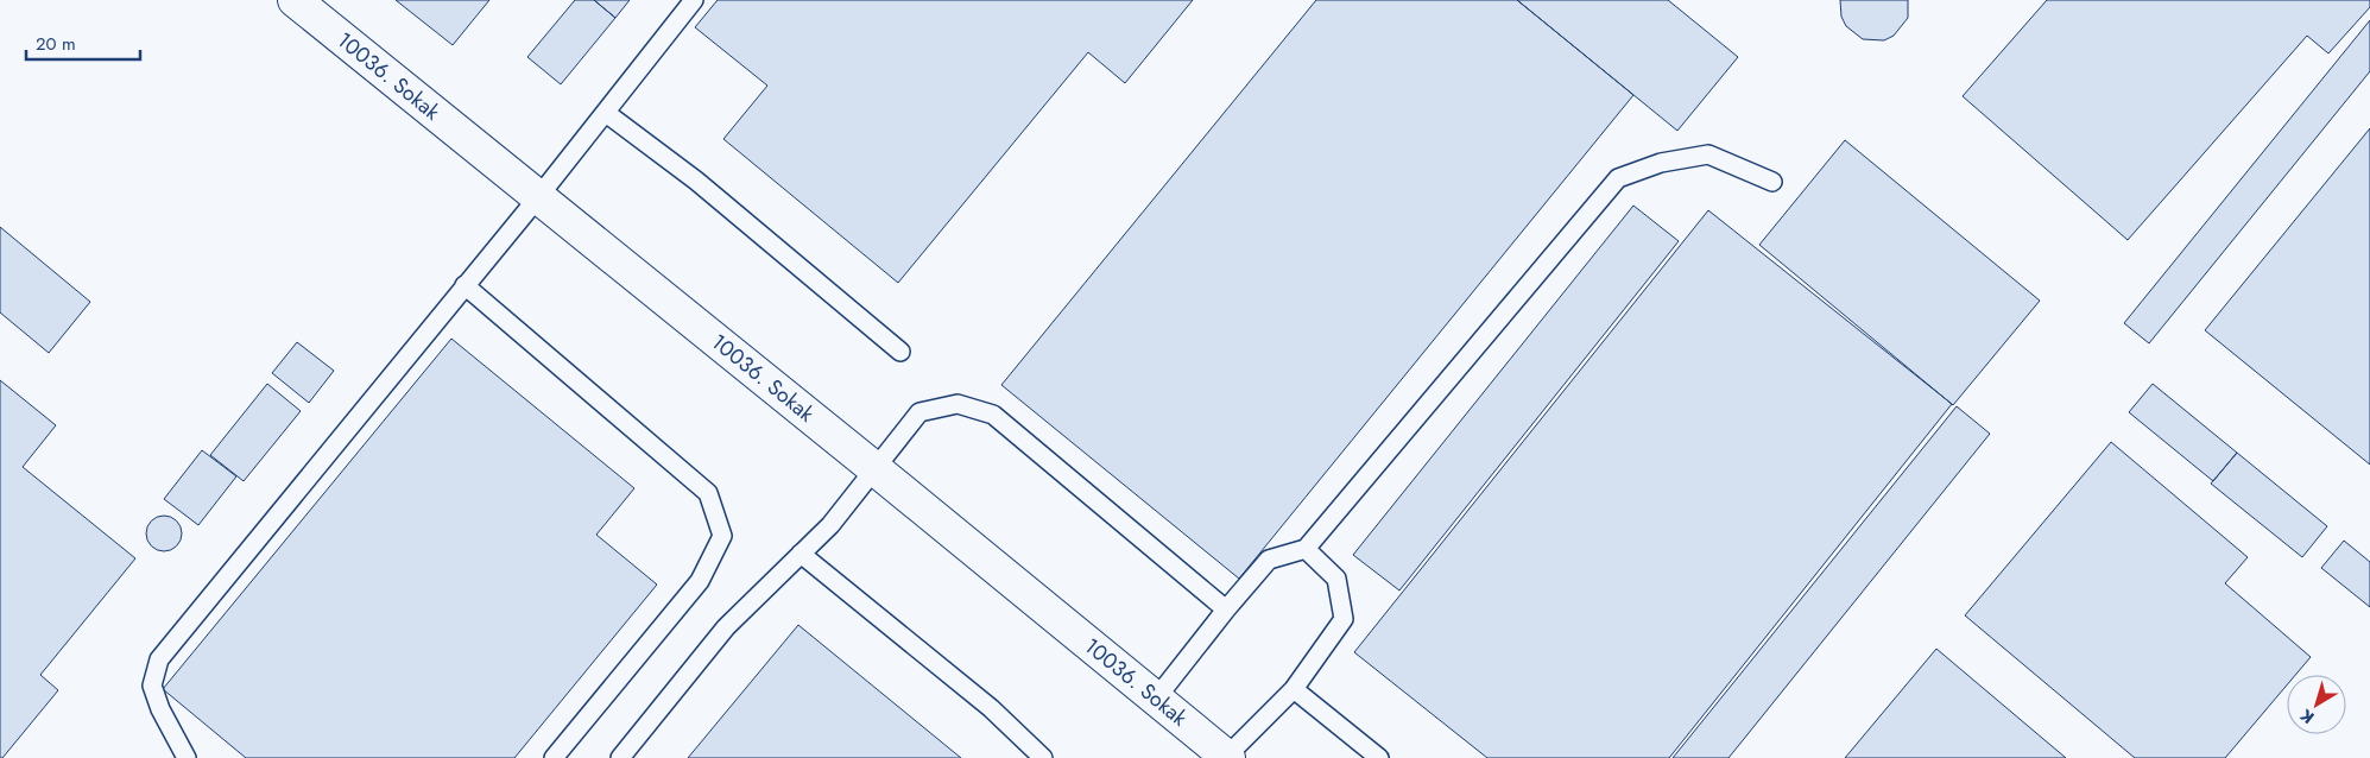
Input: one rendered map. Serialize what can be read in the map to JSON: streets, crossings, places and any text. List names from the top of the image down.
{
  "streets": {
    "street": ["10036. Sokak"]
  },
  "scale_bar": "20 m",
  "north": "bottom left"
}
